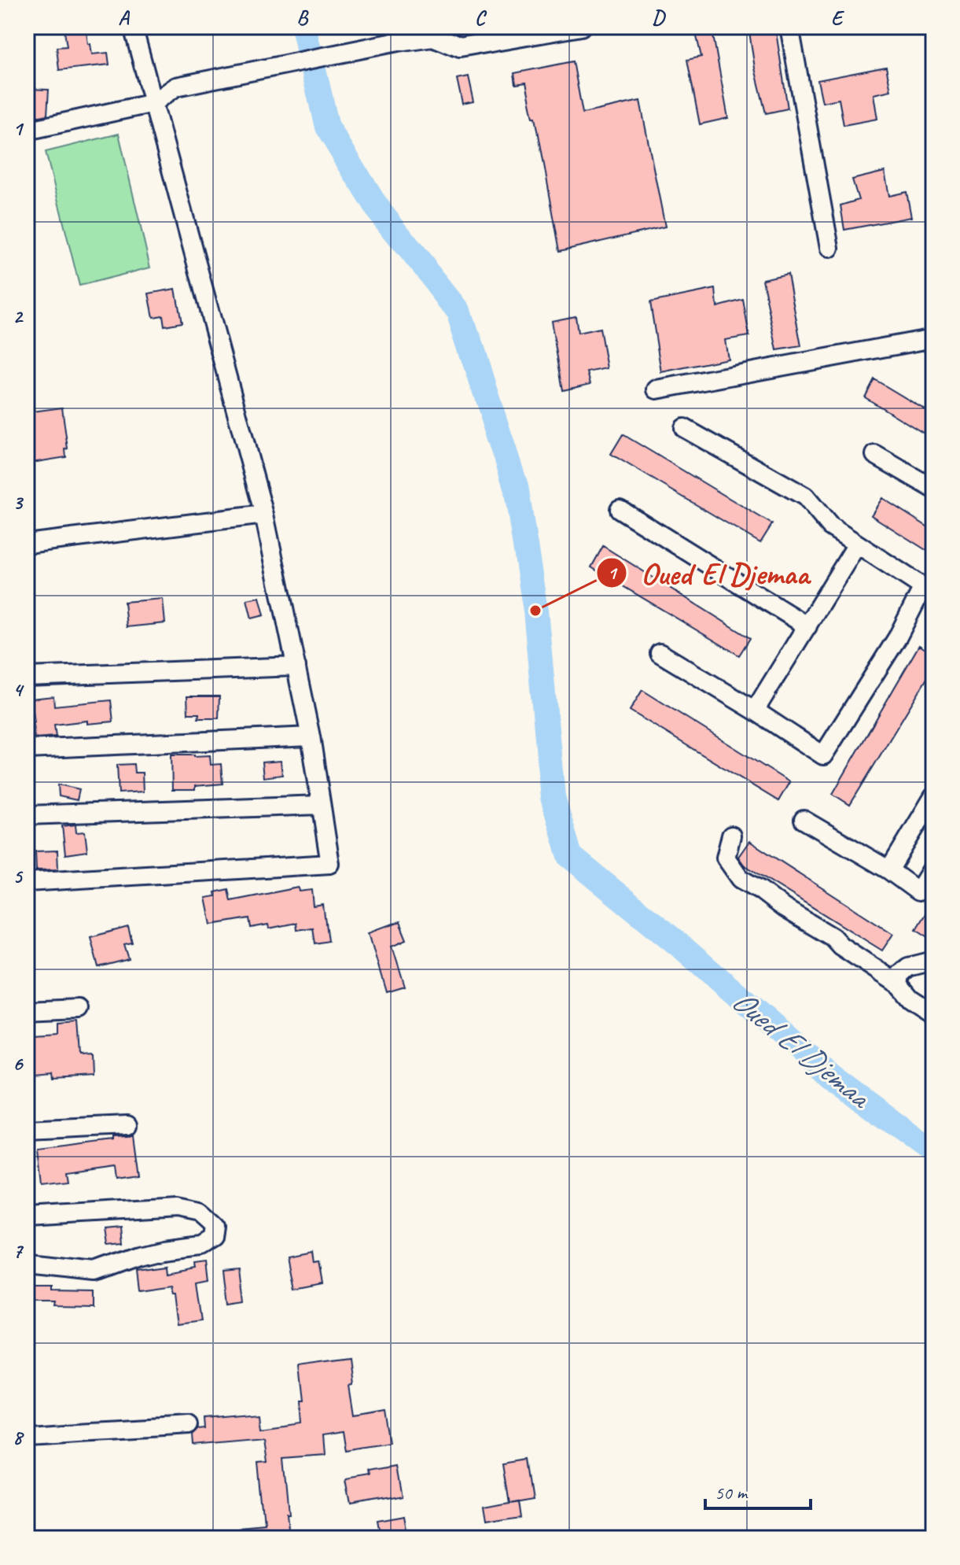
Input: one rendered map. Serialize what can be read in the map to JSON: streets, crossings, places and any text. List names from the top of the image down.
{
  "water": ["Oued El Djemaa"],
  "places": ["Oued El Djemaa"],
  "scale_bar": "50 m",
  "grid": {
    "columns": [
      "A",
      "B",
      "C",
      "D",
      "E"
    ],
    "rows": [
      "1",
      "2",
      "3",
      "4",
      "5",
      "6",
      "7",
      "8"
    ]
  }
}
